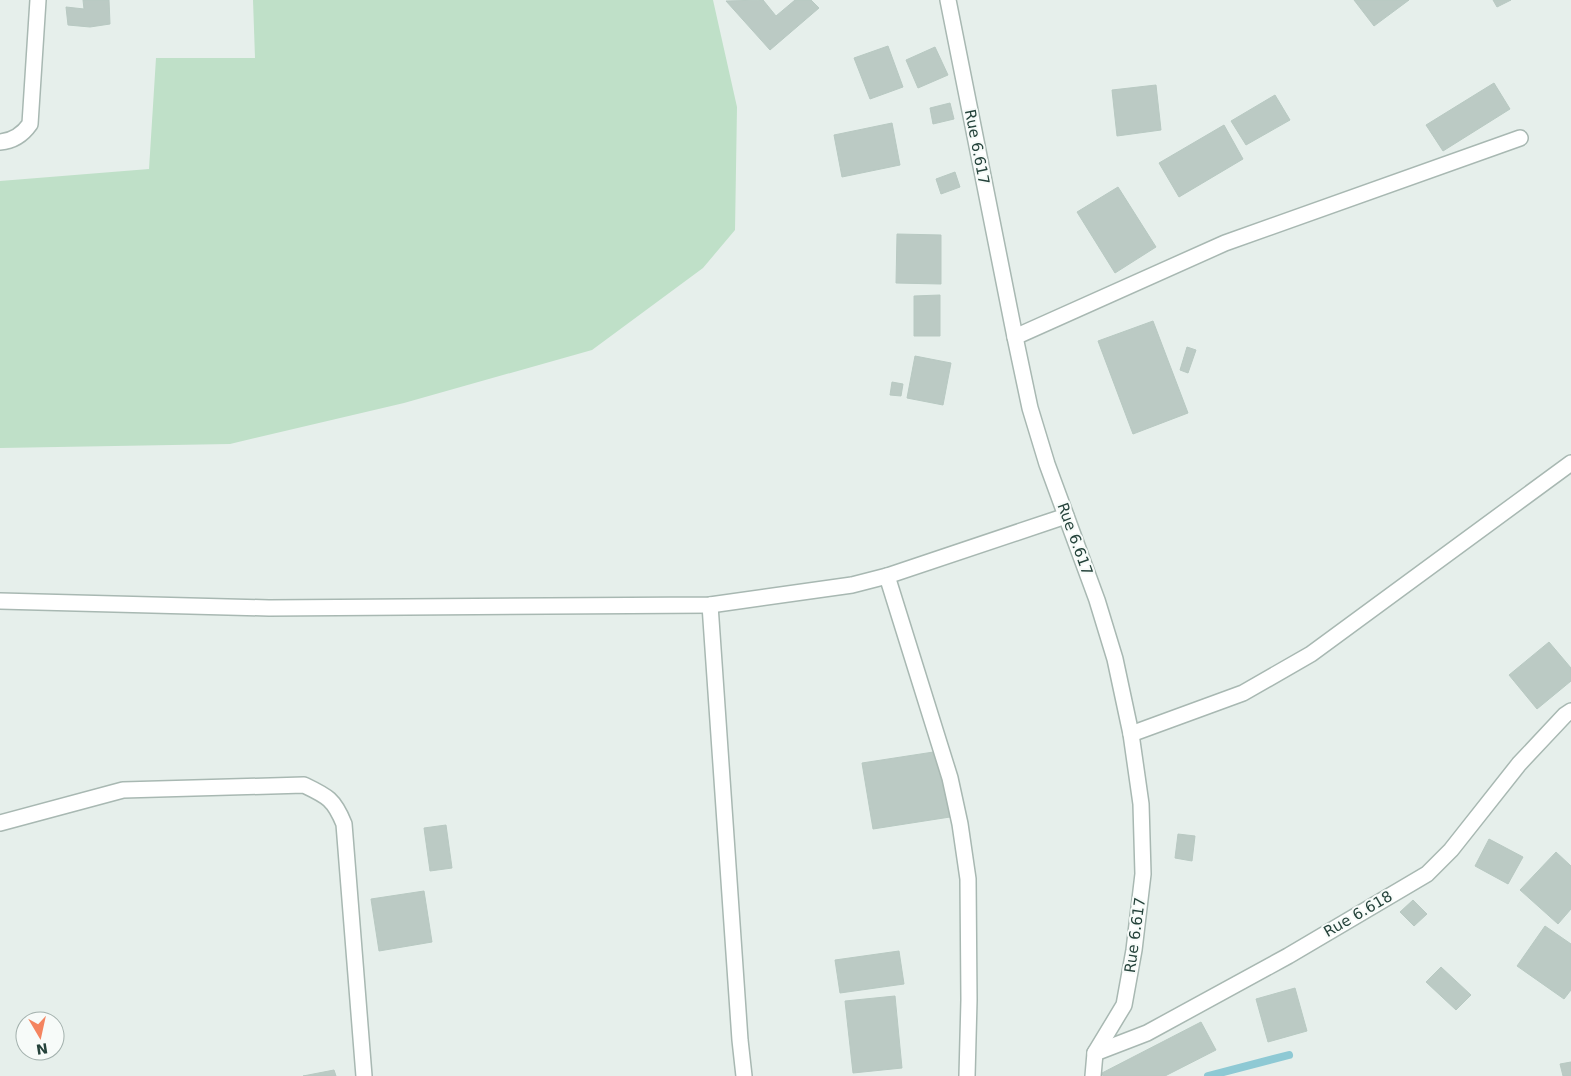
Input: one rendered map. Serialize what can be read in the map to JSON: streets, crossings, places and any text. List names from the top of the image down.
{
  "streets": {
    "street": ["Rue 6.617", "Rue 6.618"]
  },
  "crossings": [
    ["Rue 6.617", "Rue 6.618"]
  ],
  "north": "bottom"
}
